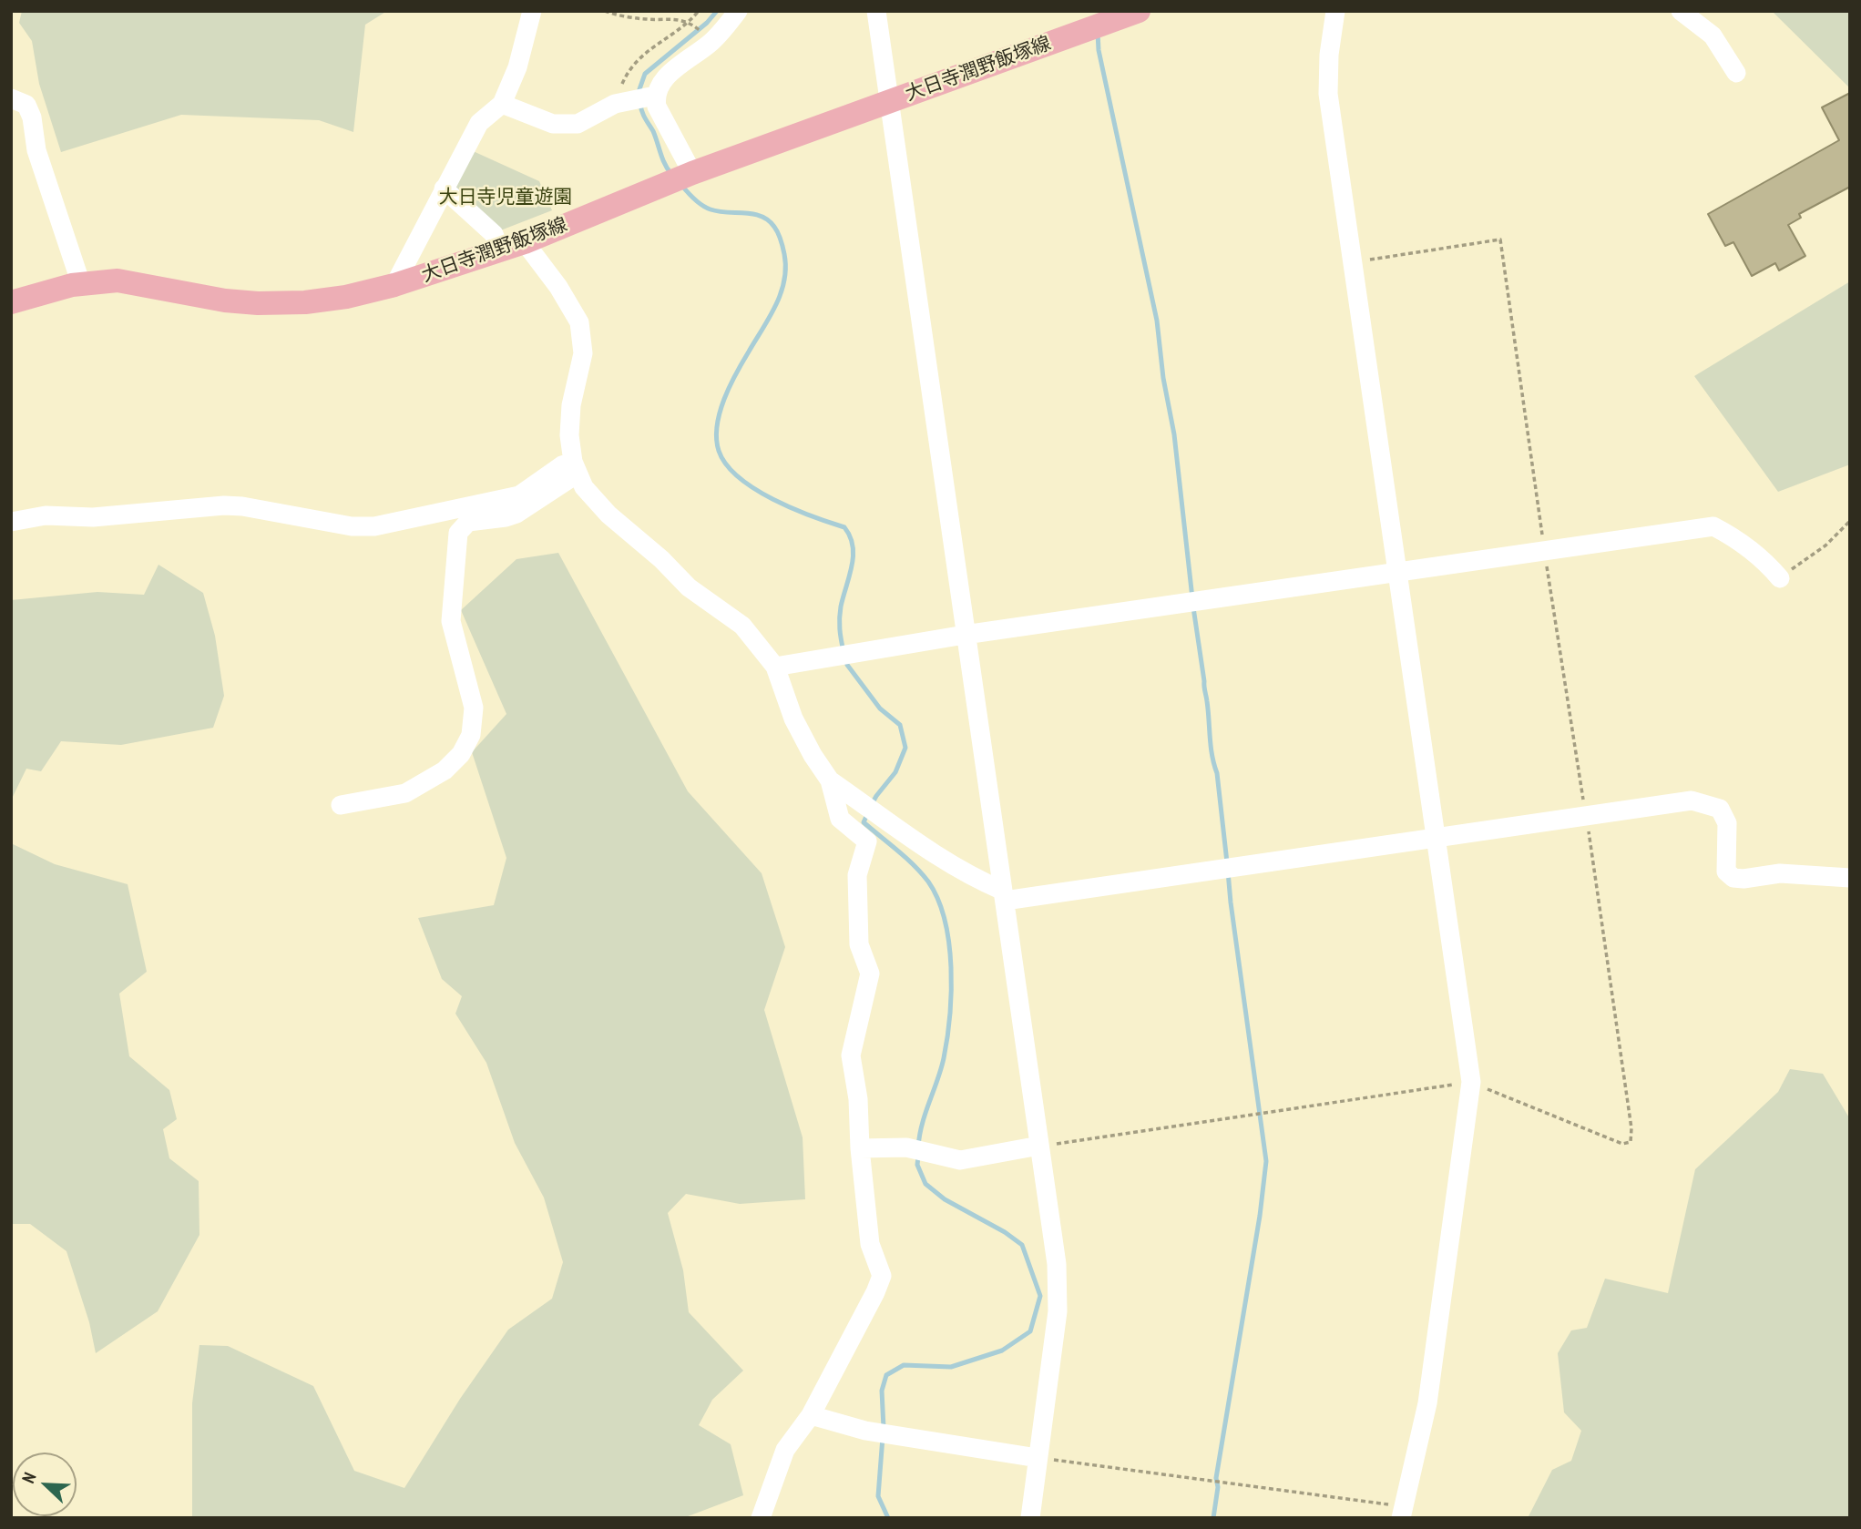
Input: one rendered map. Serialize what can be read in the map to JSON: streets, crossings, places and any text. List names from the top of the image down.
{
  "streets": {
    "main road": ["大日寺潤野飯塚線"]
  },
  "parks": ["大日寺児童遊園"],
  "north": "top left"
}
